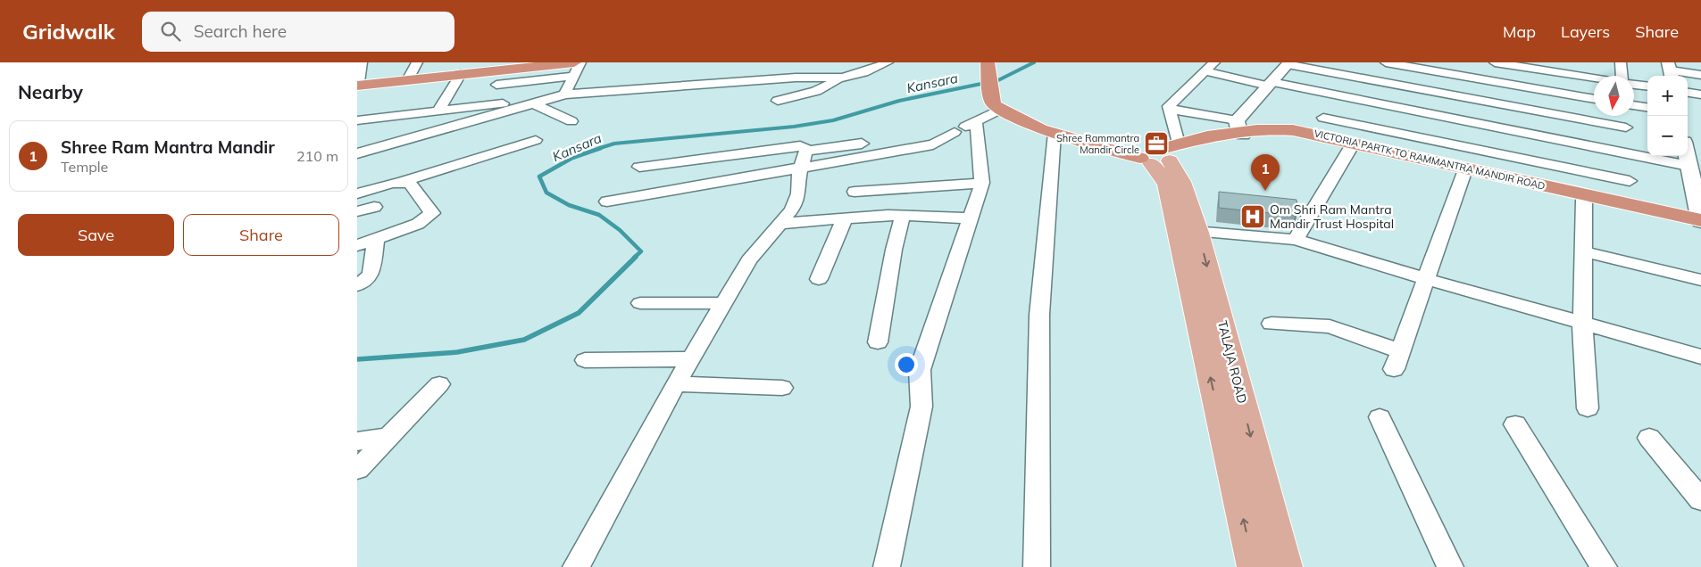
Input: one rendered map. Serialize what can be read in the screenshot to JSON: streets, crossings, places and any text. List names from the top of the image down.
{
  "streets": {
    "highway": ["VICTORIA PARTK TO RAMMANTRA MANDIR ROAD"],
    "main road": ["TALAJA ROAD"]
  },
  "crossings": [
    ["VICTORIA PARTK TO RAMMANTRA MANDIR ROAD", "TALAJA ROAD"]
  ],
  "water": ["Kansara"],
  "places": {
    "office": ["Shree Rammantra Mandir Circle"],
    "hospital": ["Om Shri Ram Mantra Mandir Trust Hospital"]
  },
  "north": "bottom",
  "page": {
    "header": "Gridwalk",
    "search": "Search here",
    "nav": ["Map", "Layers", "Share"],
    "heading": "Nearby",
    "map_buttons": ["+", "−"],
    "list": [
      {
        "mark": "1",
        "name": "Shree Ram Mantra Mandir",
        "note": "Temple",
        "value": "210 m"
      }
    ],
    "pins": "1",
    "buttons": ["Save", "Share"]
  }
}
